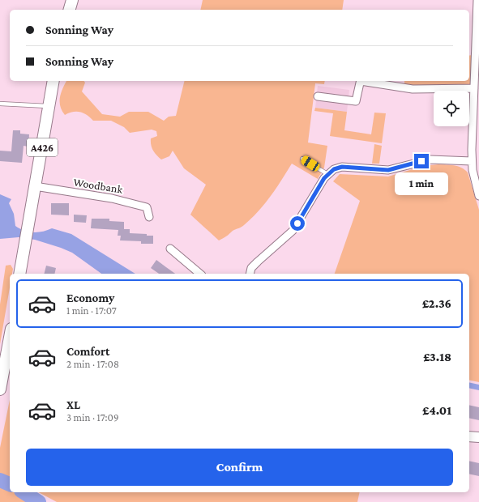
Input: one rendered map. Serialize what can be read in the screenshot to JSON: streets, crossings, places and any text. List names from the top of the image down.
{
  "streets": {
    "main road": ["A426"],
    "street": ["Woodbank"]
  },
  "crossings": [
    ["A426", "Woodbank"]
  ],
  "page": {
    "banner": ["Sonning Way", "Sonning Way"],
    "bubble": "1 min",
    "list": [
      {
        "name": "Economy",
        "note": "1 min · 17:07",
        "value": "£2.36"
      },
      {
        "name": "Comfort",
        "note": "2 min · 17:08",
        "value": "£3.18"
      },
      {
        "name": "XL",
        "note": "3 min · 17:09",
        "value": "£4.01"
      }
    ],
    "buttons": "Confirm"
  }
}
